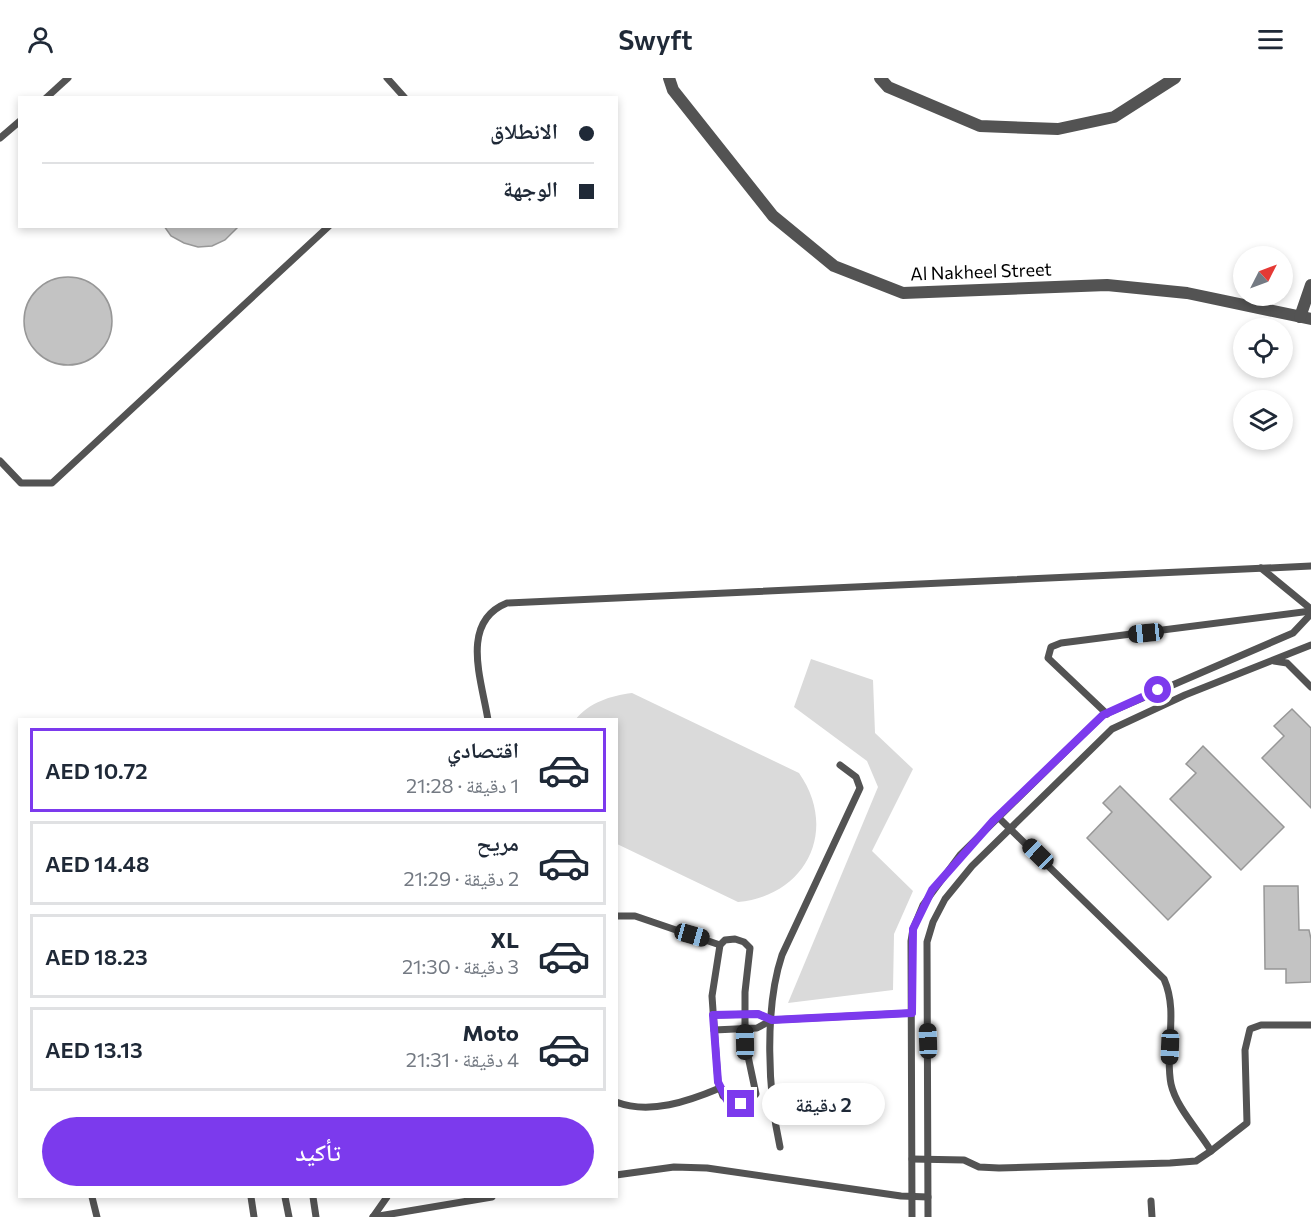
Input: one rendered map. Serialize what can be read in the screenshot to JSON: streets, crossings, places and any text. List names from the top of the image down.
{
  "streets": {
    "street": ["Al Nakheel Street"]
  },
  "north": "top right",
  "page": {
    "header": "Swyft",
    "banner": ["الانطلاق", "الوجهة"],
    "list": [
      {
        "name": "اقتصادي",
        "note": "1 دقيقة · 21:28",
        "value": "AED 10.72"
      },
      {
        "name": "مريح",
        "note": "2 دقيقة · 21:29",
        "value": "AED 14.48"
      },
      {
        "name": "XL",
        "note": "3 دقيقة · 21:30",
        "value": "AED 18.23"
      },
      {
        "name": "Moto",
        "note": "4 دقيقة · 21:31",
        "value": "AED 13.13"
      }
    ],
    "bubble": "2 دقيقة",
    "buttons": "تأكيد"
  }
}
